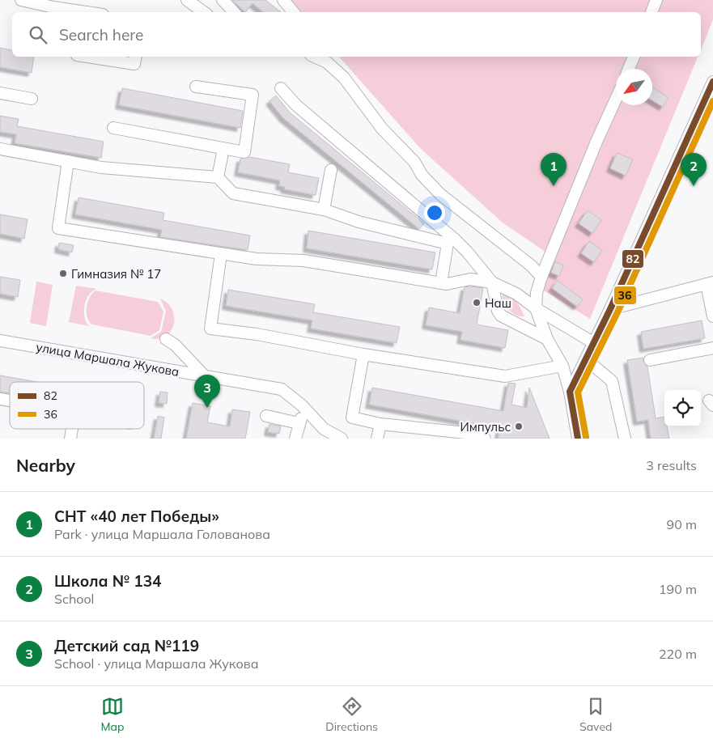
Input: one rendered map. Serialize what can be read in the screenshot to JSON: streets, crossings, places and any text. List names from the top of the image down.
{
  "streets": {
    "street": ["улица Маршала Жукова"]
  },
  "places": ["Гимназия № 17", "Наш", "Импульс"],
  "lines": ["transit line 82", "transit line 36"],
  "legend": ["82", "36"],
  "north": "bottom left",
  "page": {
    "search": "Search here",
    "pins": ["1", "2", "3"],
    "heading": ["Nearby", "3 results"],
    "list": [
      {
        "mark": "1",
        "name": "СНТ «40 лет Победы»",
        "note": "Park · улица Маршала Голованова",
        "value": "90 m"
      },
      {
        "mark": "2",
        "name": "Школа № 134",
        "note": "School",
        "value": "190 m"
      },
      {
        "mark": "3",
        "name": "Детский сад №119",
        "note": "School · улица Маршала Жукова",
        "value": "220 m"
      }
    ],
    "nav": ["Map", "Directions", "Saved"]
  }
}
